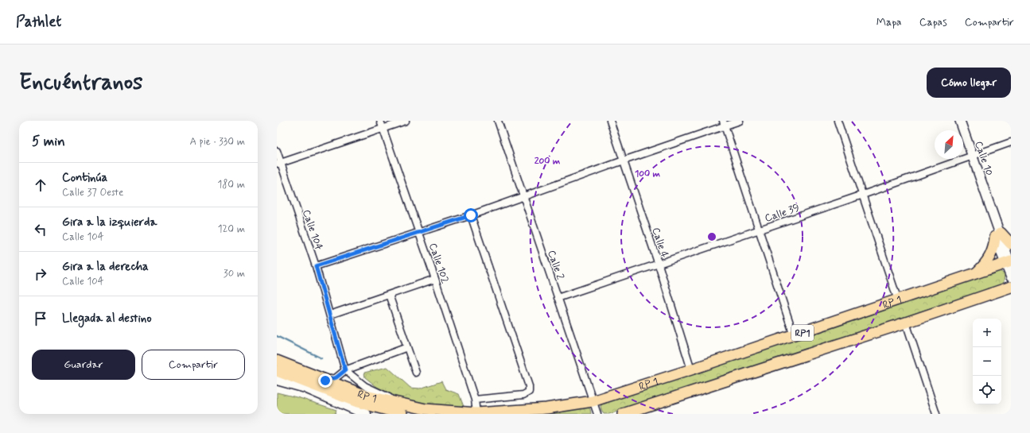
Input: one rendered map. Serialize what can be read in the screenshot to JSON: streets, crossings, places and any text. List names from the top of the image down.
{
  "streets": {
    "main road": ["RP 1", "RP1"],
    "street": [
      "Calle 10",
      "Calle 39",
      "Calle 104",
      "Calle 4",
      "Calle 102",
      "Calle 2"
    ]
  },
  "crossings": [
    ["Calle 10", "Calle 39"],
    ["Calle 10", "RP 1"],
    ["Calle 39", "Calle 4"],
    ["Calle 39", "Calle 2"],
    ["Calle 4", "RP 1"],
    ["Calle 102", "RP 1"],
    ["Calle 2", "RP 1"]
  ],
  "north": "top right",
  "page": {
    "header": "Pathlet",
    "nav": ["Mapa", "Capas", "Compartir"],
    "buttons": [
      "Cómo llegar",
      ["Guardar", "Compartir"]
    ],
    "title": "Encuéntranos",
    "heading": ["5 min", "A pie · 330 m"],
    "list": [
      ["Continúa", "Calle 37 Oeste", "180 m"],
      ["Gira a la izquierda", "Calle 104", "120 m"],
      ["Gira a la derecha", "Calle 104", "30 m"],
      "Llegada al destino"
    ],
    "map_buttons": ["+", "−"]
  },
  "rings": ["200 m", "100 m"]
}
